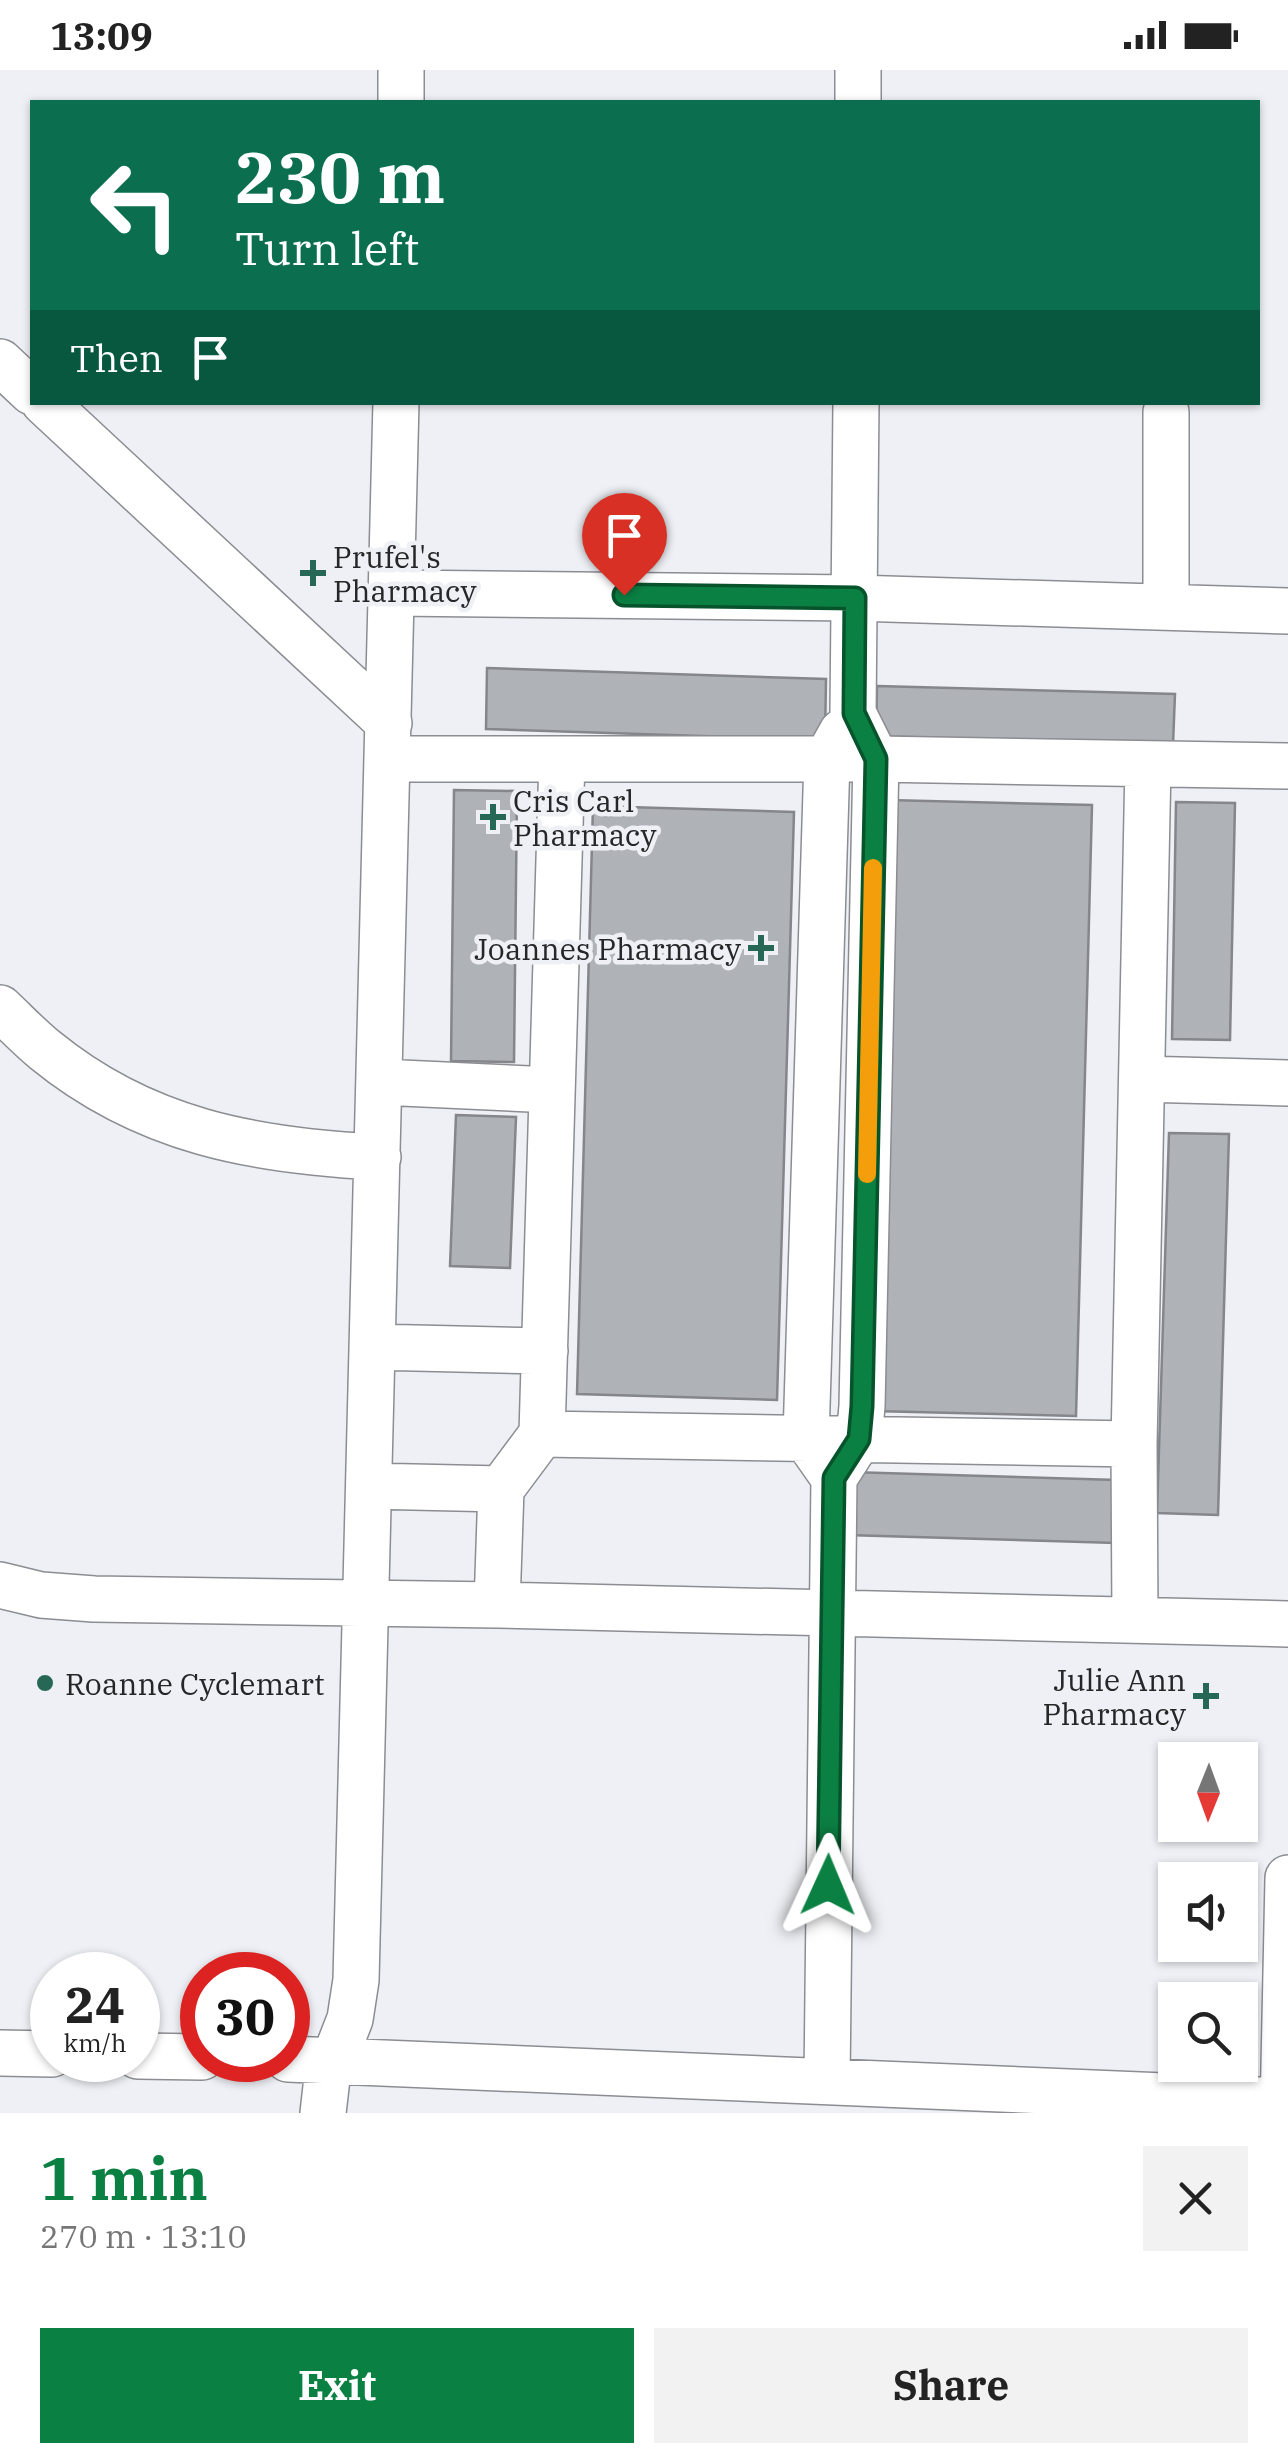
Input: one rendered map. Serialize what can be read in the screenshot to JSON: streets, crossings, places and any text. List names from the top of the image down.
{
  "places": {
    "health": [
      "Prufel's Pharmacy",
      "Cris Carl Pharmacy",
      "Joannes Pharmacy",
      "Julie Ann Pharmacy"
    ],
    "other": ["Roanne Cyclemart"]
  },
  "north": "bottom",
  "page": {
    "status": "13:09",
    "turn": ["230 m", "Turn left"],
    "then": "Then",
    "speed": "24 km/h",
    "limit": "30",
    "heading": ["1 min", "270 m · 13:10"],
    "buttons": ["Exit", "Share"]
  }
}
